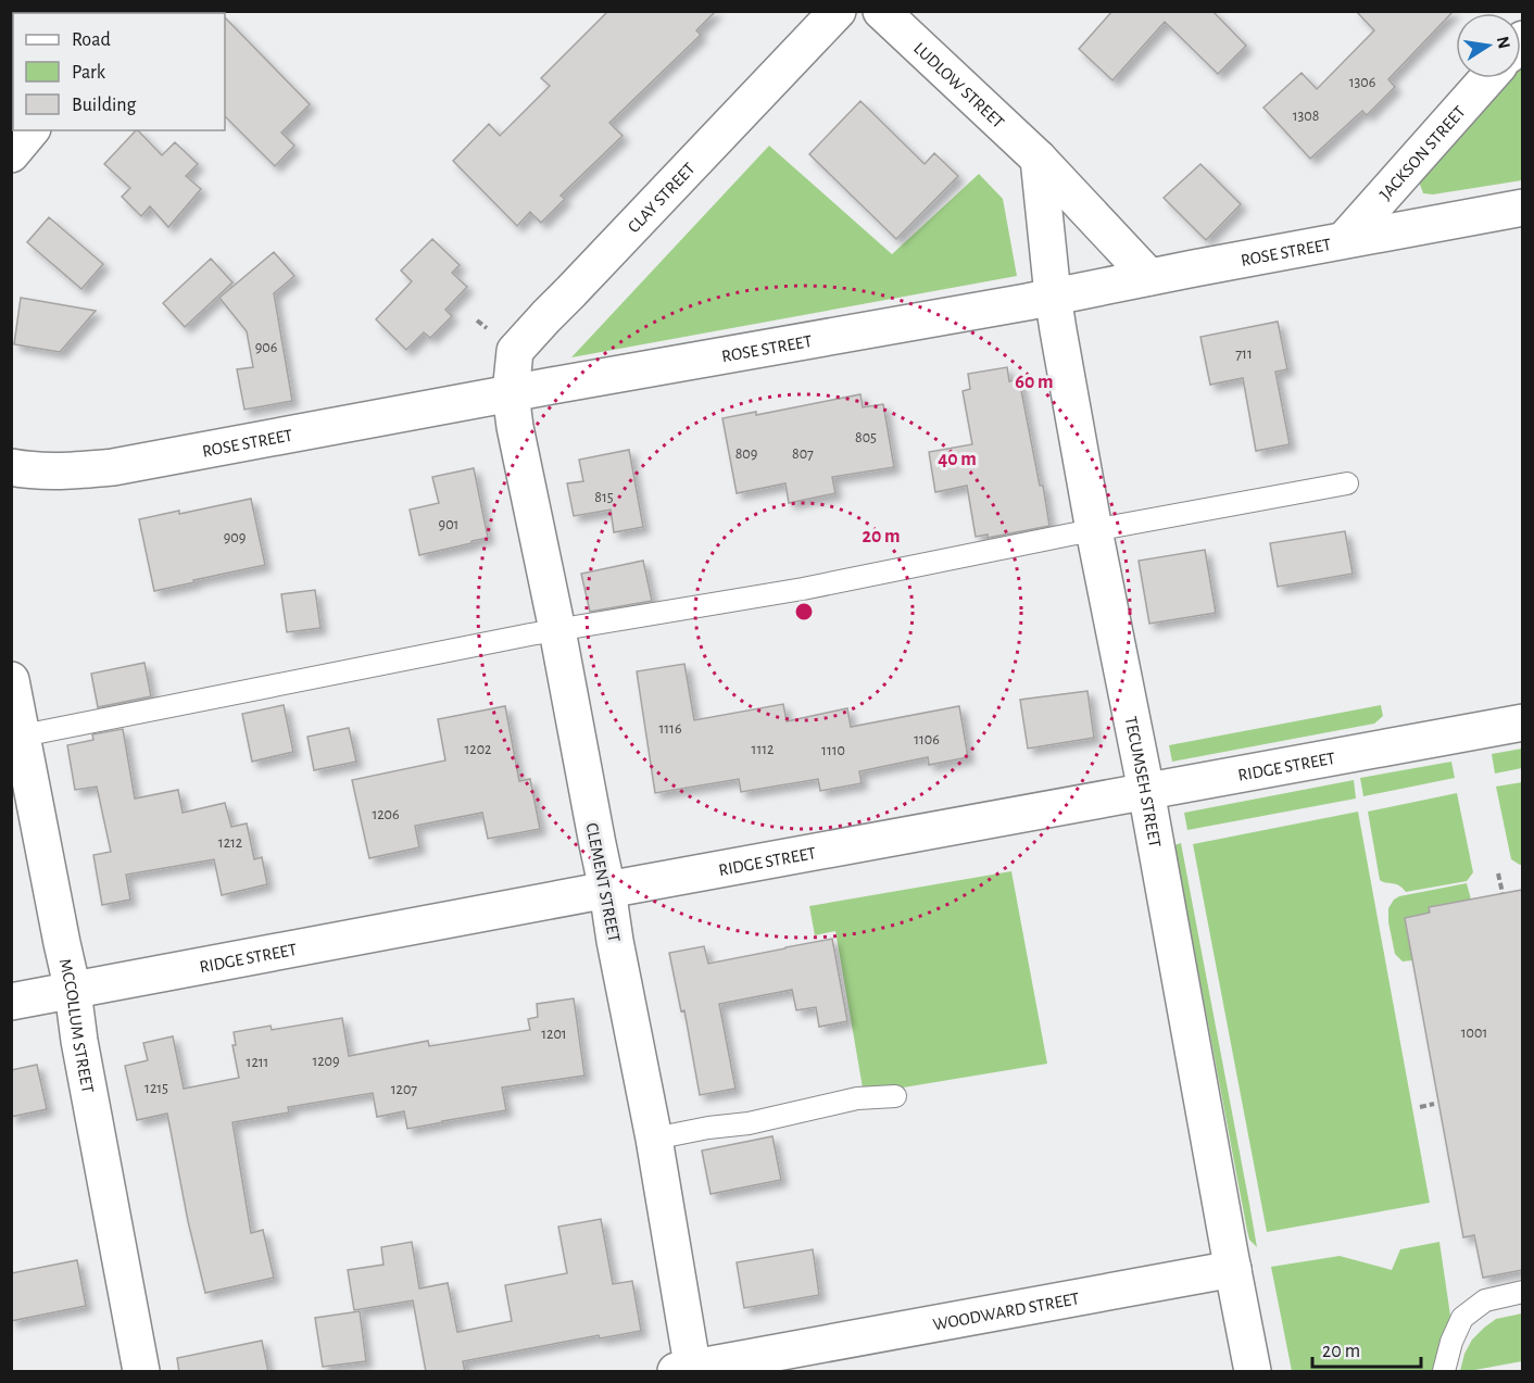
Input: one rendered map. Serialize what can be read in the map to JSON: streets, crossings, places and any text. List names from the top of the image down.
{
  "streets": {
    "street": [
      "LUDLOW STREET",
      "JACKSON STREET",
      "CLAY STREET",
      "ROSE STREET",
      "RIDGE STREET",
      "TECUMSEH STREET",
      "CLEMENT STREET",
      "MCCOLLUM STREET",
      "WOODWARD STREET"
    ]
  },
  "crossings": [
    ["LUDLOW STREET", "ROSE STREET"],
    ["JACKSON STREET", "ROSE STREET"],
    ["CLAY STREET", "ROSE STREET"],
    ["CLAY STREET", "CLEMENT STREET"],
    ["ROSE STREET", "TECUMSEH STREET"],
    ["ROSE STREET", "CLEMENT STREET"],
    ["RIDGE STREET", "TECUMSEH STREET"],
    ["RIDGE STREET", "CLEMENT STREET"],
    ["RIDGE STREET", "MCCOLLUM STREET"],
    ["TECUMSEH STREET", "WOODWARD STREET"],
    ["CLEMENT STREET", "WOODWARD STREET"]
  ],
  "house_numbers": [
    "1306",
    "1308",
    "906",
    "711",
    "805",
    "809",
    "807",
    "815",
    "901",
    "909",
    "1116",
    "1106",
    "1202",
    "1112",
    "1110",
    "1206",
    "1212",
    "1001",
    "1201",
    "1209",
    "1211",
    "1215",
    "1207"
  ],
  "legend": ["Road", "Park", "Building"],
  "scale_bar": "20 m",
  "north": "right",
  "rings": ["60 m", "40 m", "20 m"]
}
